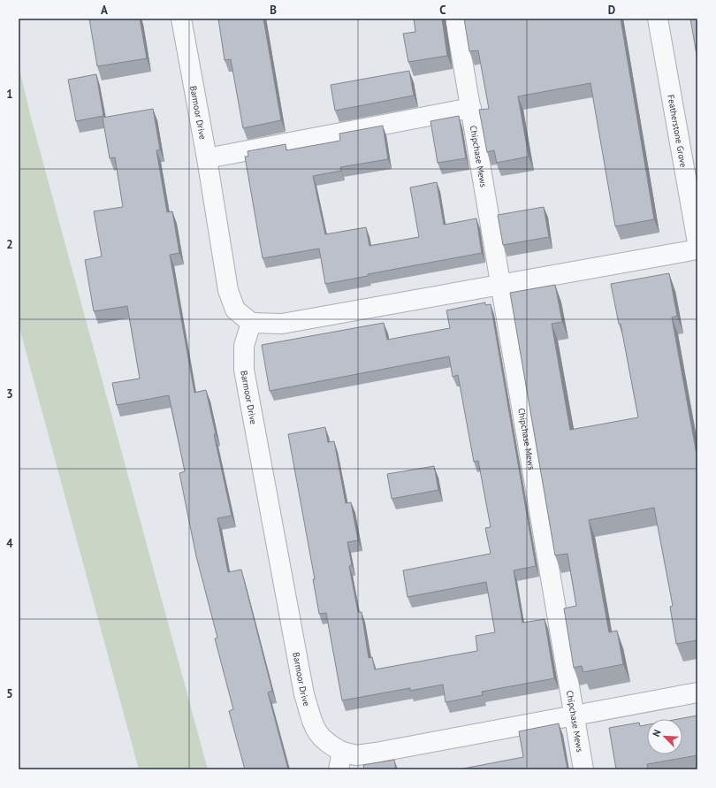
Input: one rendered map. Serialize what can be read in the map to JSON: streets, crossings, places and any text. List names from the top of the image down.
{
  "streets": {
    "street": ["Barmoor Drive", "Featherstone Grove", "Chipchase Mews"]
  },
  "crossings": [
    ["Barmoor Drive", "Chipchase Mews"]
  ],
  "north": "top left",
  "grid": {
    "columns": [
      "A",
      "B",
      "C",
      "D"
    ],
    "rows": [
      "1",
      "2",
      "3",
      "4",
      "5"
    ]
  }
}
